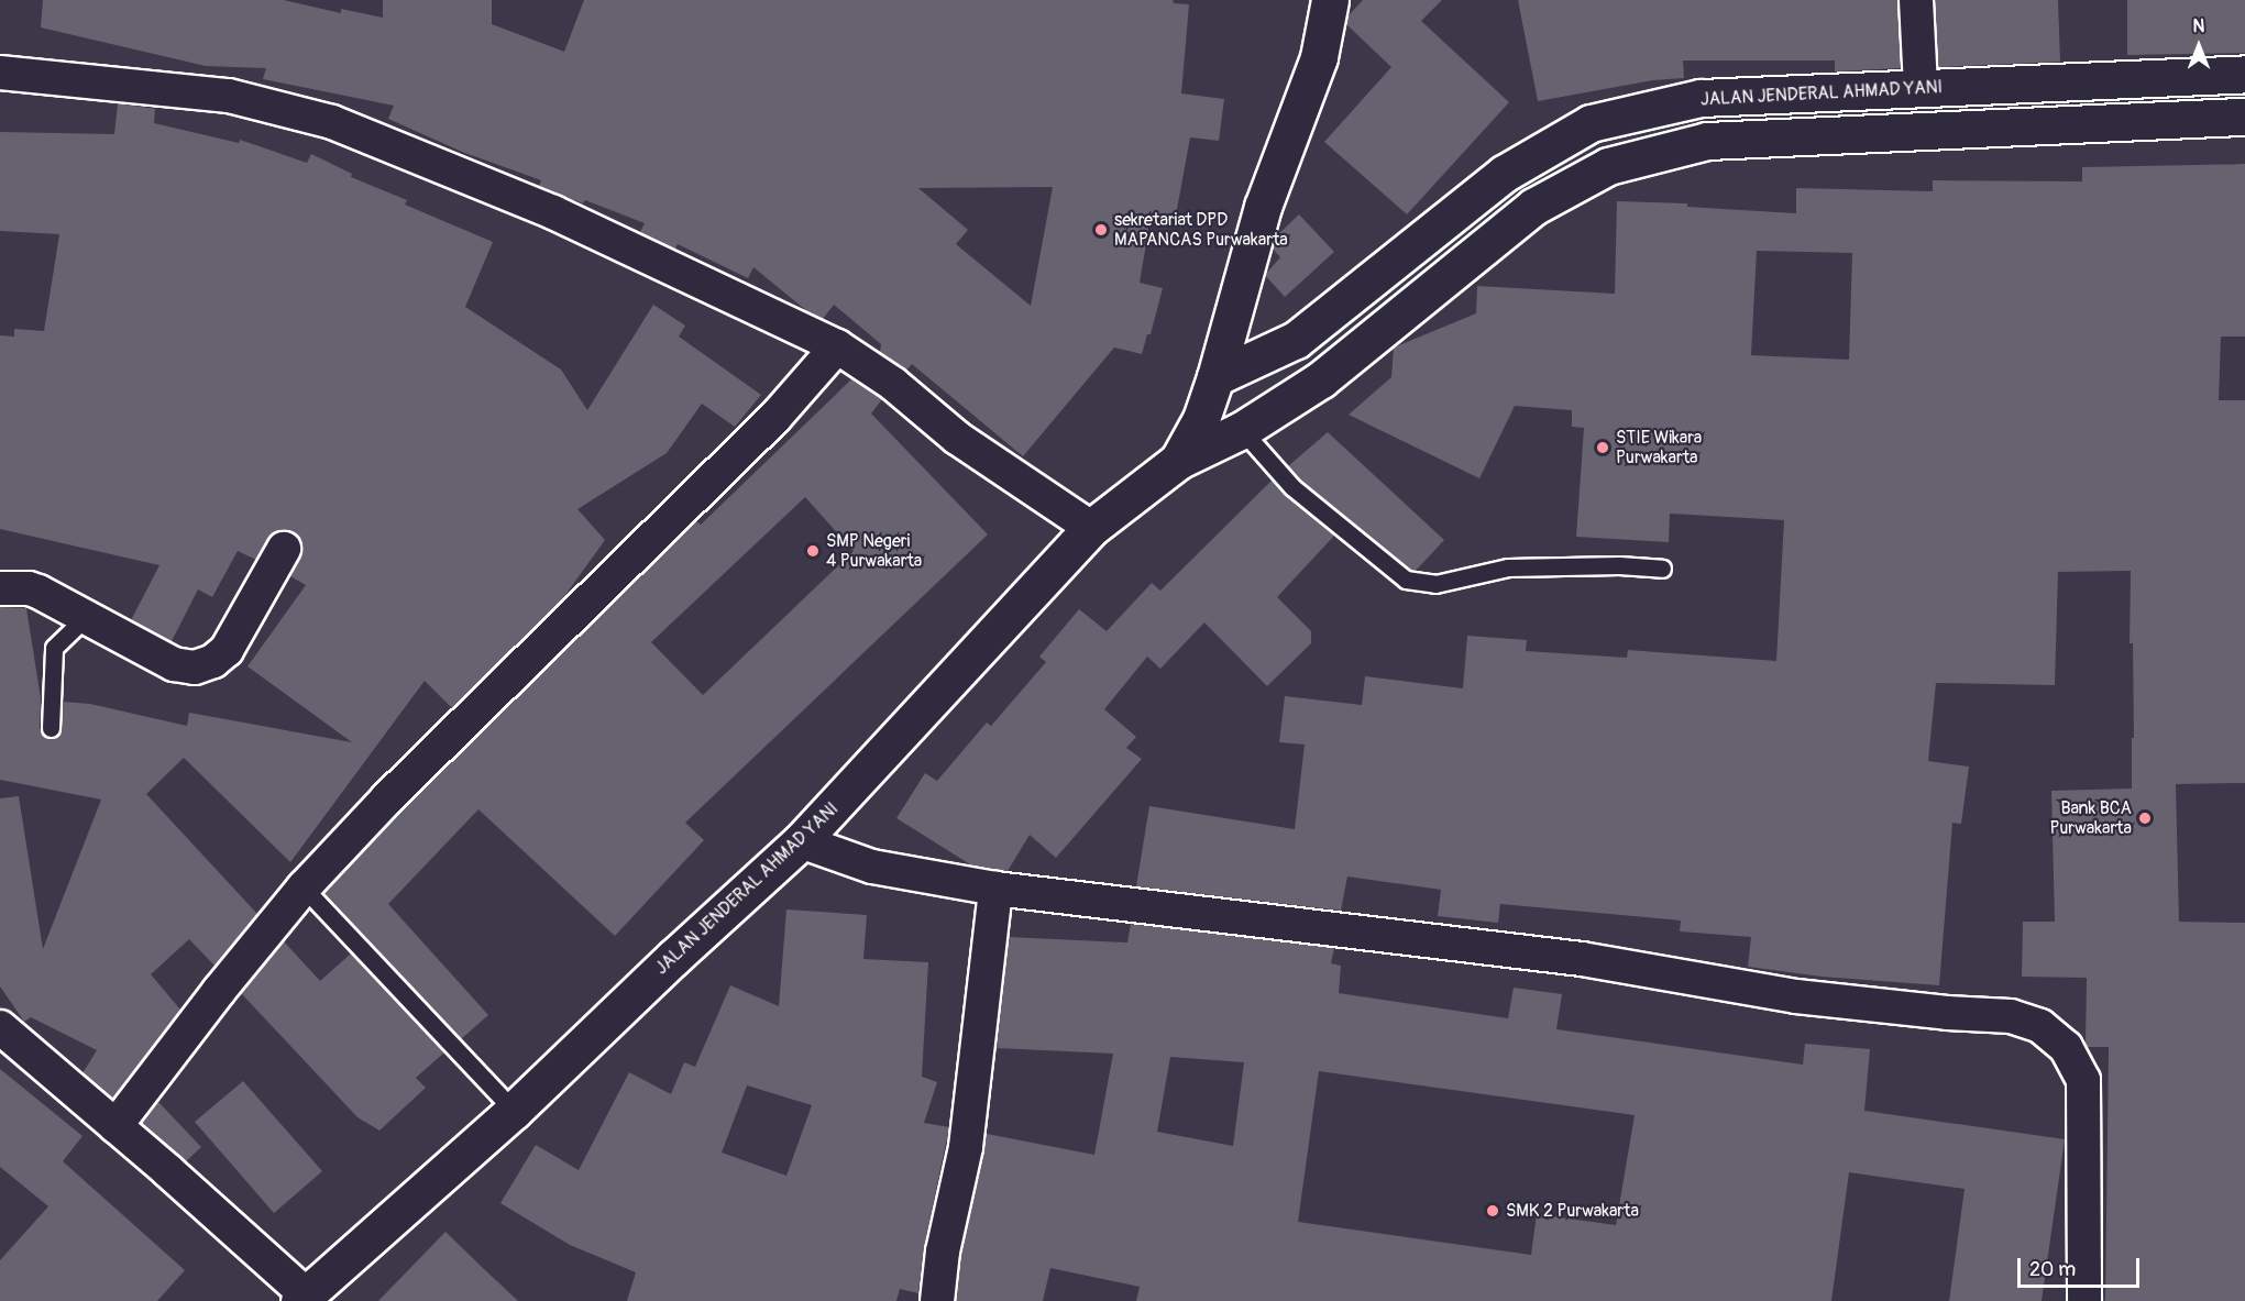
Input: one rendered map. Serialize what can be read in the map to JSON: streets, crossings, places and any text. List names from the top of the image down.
{
  "streets": {
    "main road": ["JALAN JENDERAL AHMAD YANI"]
  },
  "places": [
    "sekretariat DPD MAPANCAS Purwakarta",
    "STIE Wikara Purwakarta",
    "SMP Negeri 4 Purwakarta",
    "Bank BCA Purwakarta",
    "SMK 2 Purwakarta"
  ],
  "scale_bar": "20 m",
  "north": "top"
}
